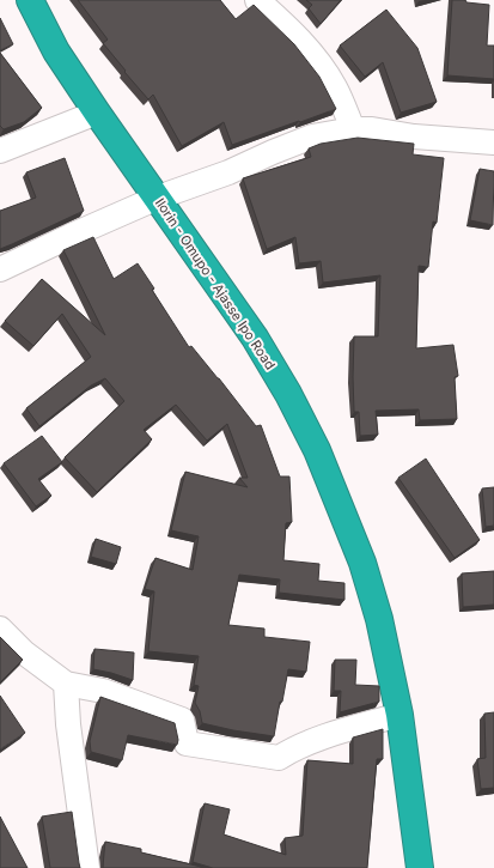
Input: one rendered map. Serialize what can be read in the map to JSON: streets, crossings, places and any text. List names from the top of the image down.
{
  "streets": {
    "highway": ["Ilorin - Omupo - Ajasse Ipo Road"]
  }
}
